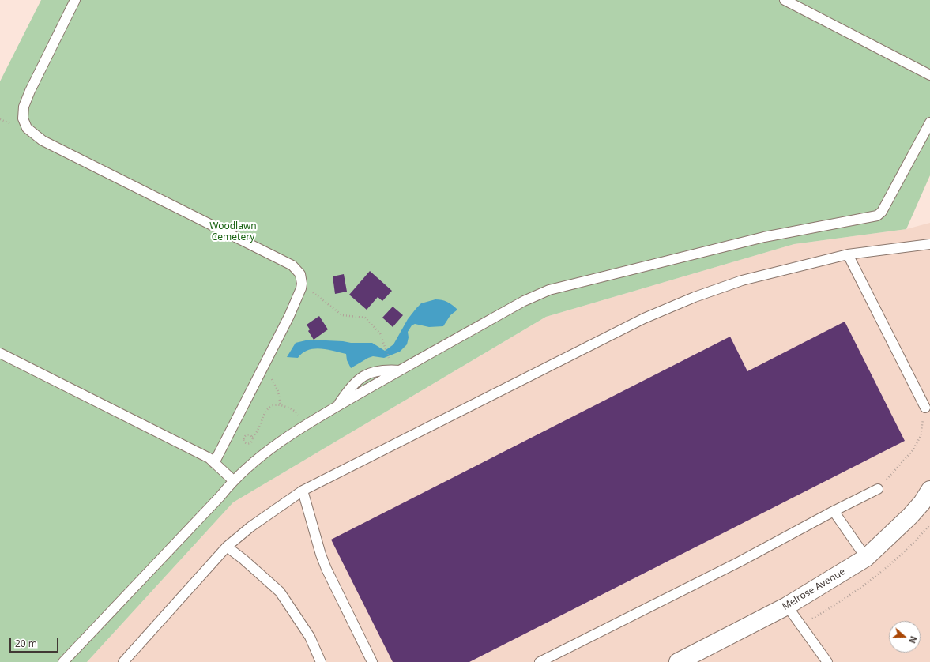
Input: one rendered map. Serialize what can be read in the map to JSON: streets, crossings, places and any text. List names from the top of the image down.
{
  "streets": {
    "street": ["Melrose Avenue"]
  },
  "parks": ["Woodlawn Cemetery"],
  "scale_bar": "20 m",
  "north": "right"
}
